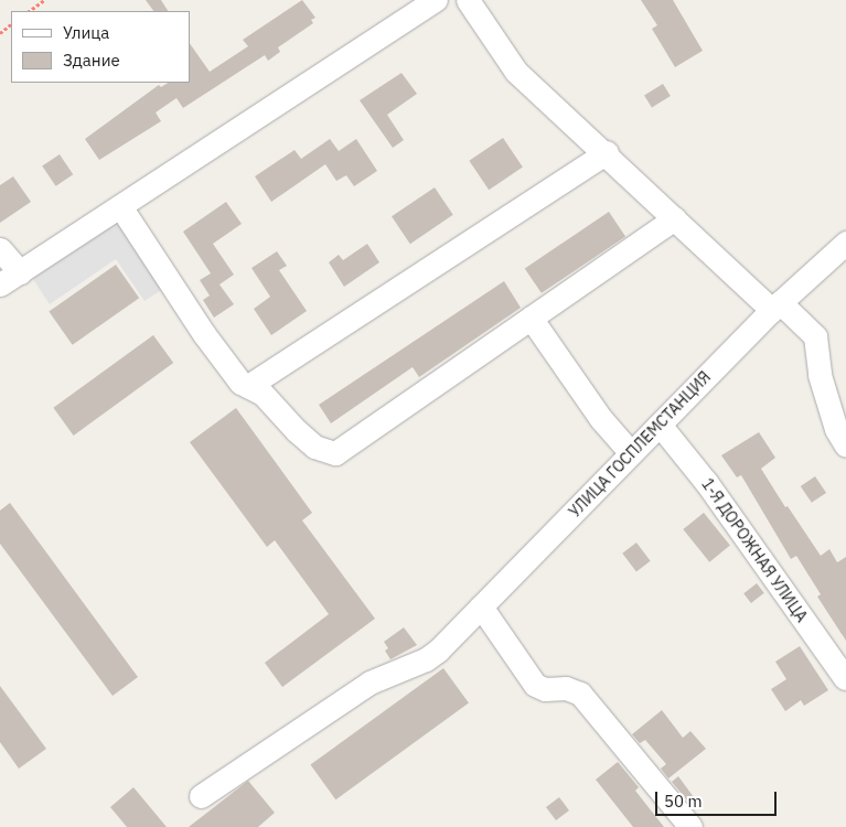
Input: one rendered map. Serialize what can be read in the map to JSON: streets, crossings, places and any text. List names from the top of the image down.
{
  "streets": {
    "street": ["УЛИЦА ГОСПЛЕМСТАНЦИЯ", "1-Я ДОРОЖНАЯ УЛИЦА"]
  },
  "crossings": [
    ["УЛИЦА ГОСПЛЕМСТАНЦИЯ", "1-Я ДОРОЖНАЯ УЛИЦА"]
  ],
  "legend": ["Улица", "Здание"],
  "scale_bar": "50 m"
}
